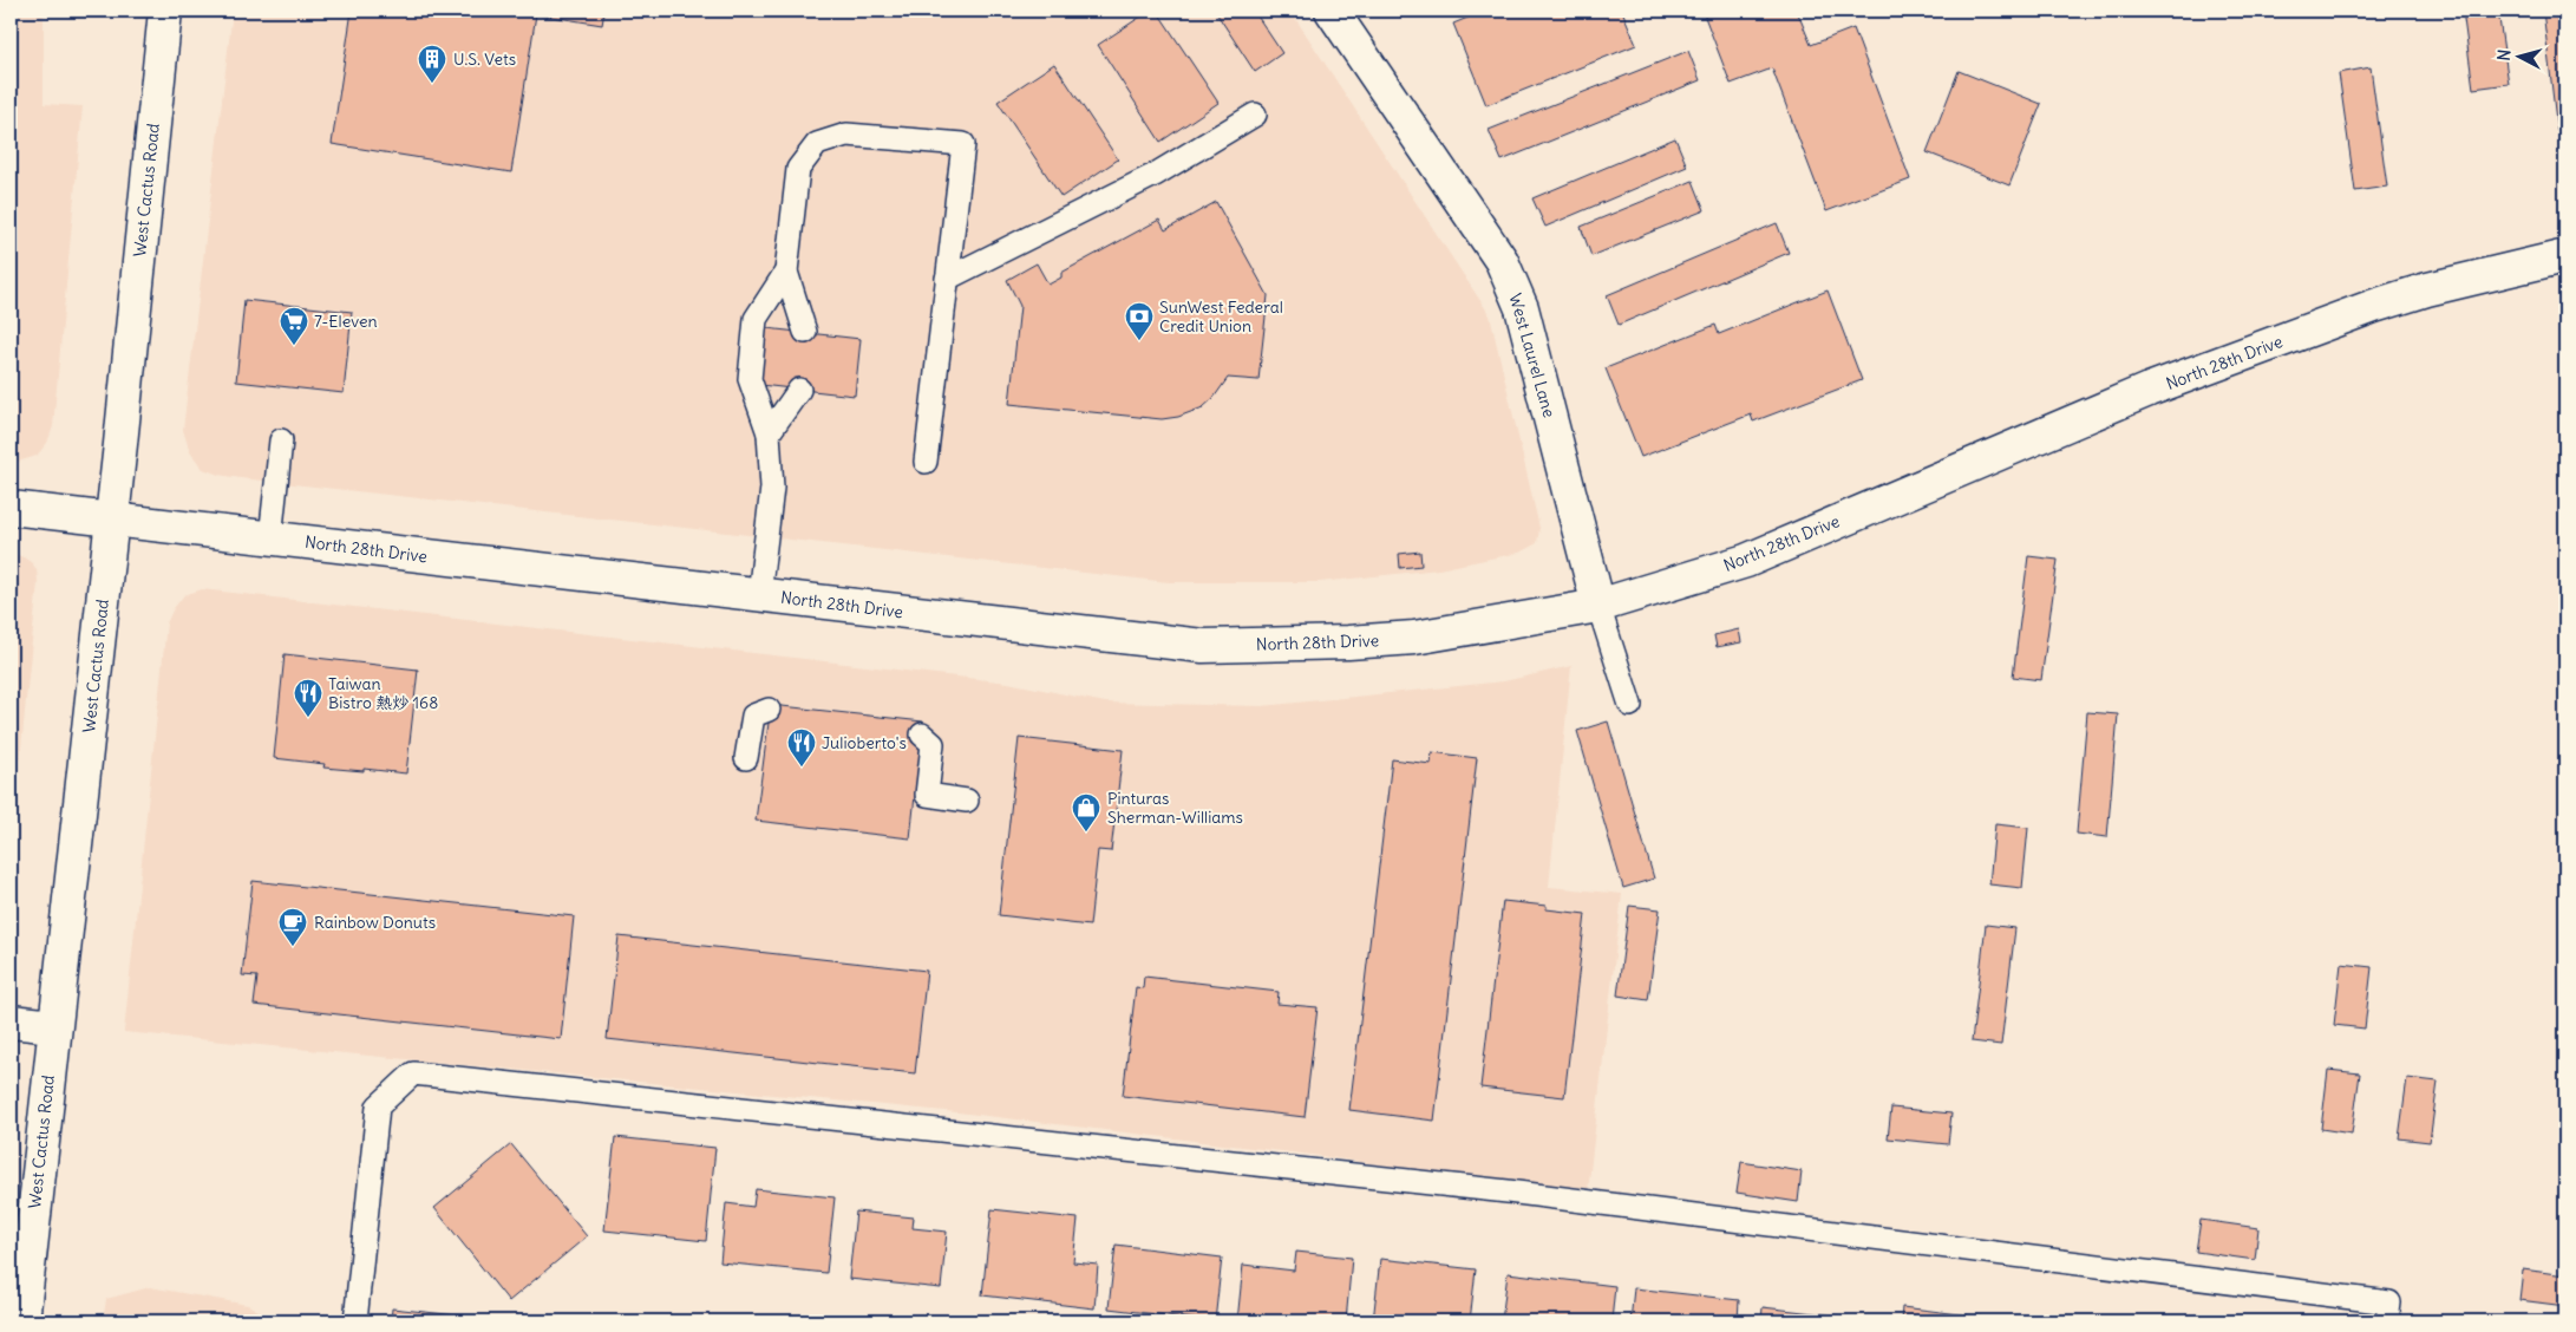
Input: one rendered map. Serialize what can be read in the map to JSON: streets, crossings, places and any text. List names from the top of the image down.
{
  "streets": {
    "street": ["West Cactus Road", "West Laurel Lane", "North 28th Drive"]
  },
  "crossings": [
    ["West Cactus Road", "North 28th Drive"],
    ["West Laurel Lane", "North 28th Drive"]
  ],
  "places": {
    "building": ["U.S. Vets"],
    "bank": ["SunWest Federal Credit Union"],
    "supermarket": ["7-Eleven"],
    "restaurant": ["Taiwan Bistro 熱炒 168", "Julioberto's"],
    "shop": ["Pinturas Sherman-Williams"],
    "cafe": ["Rainbow Donuts"]
  },
  "north": "left"
}
